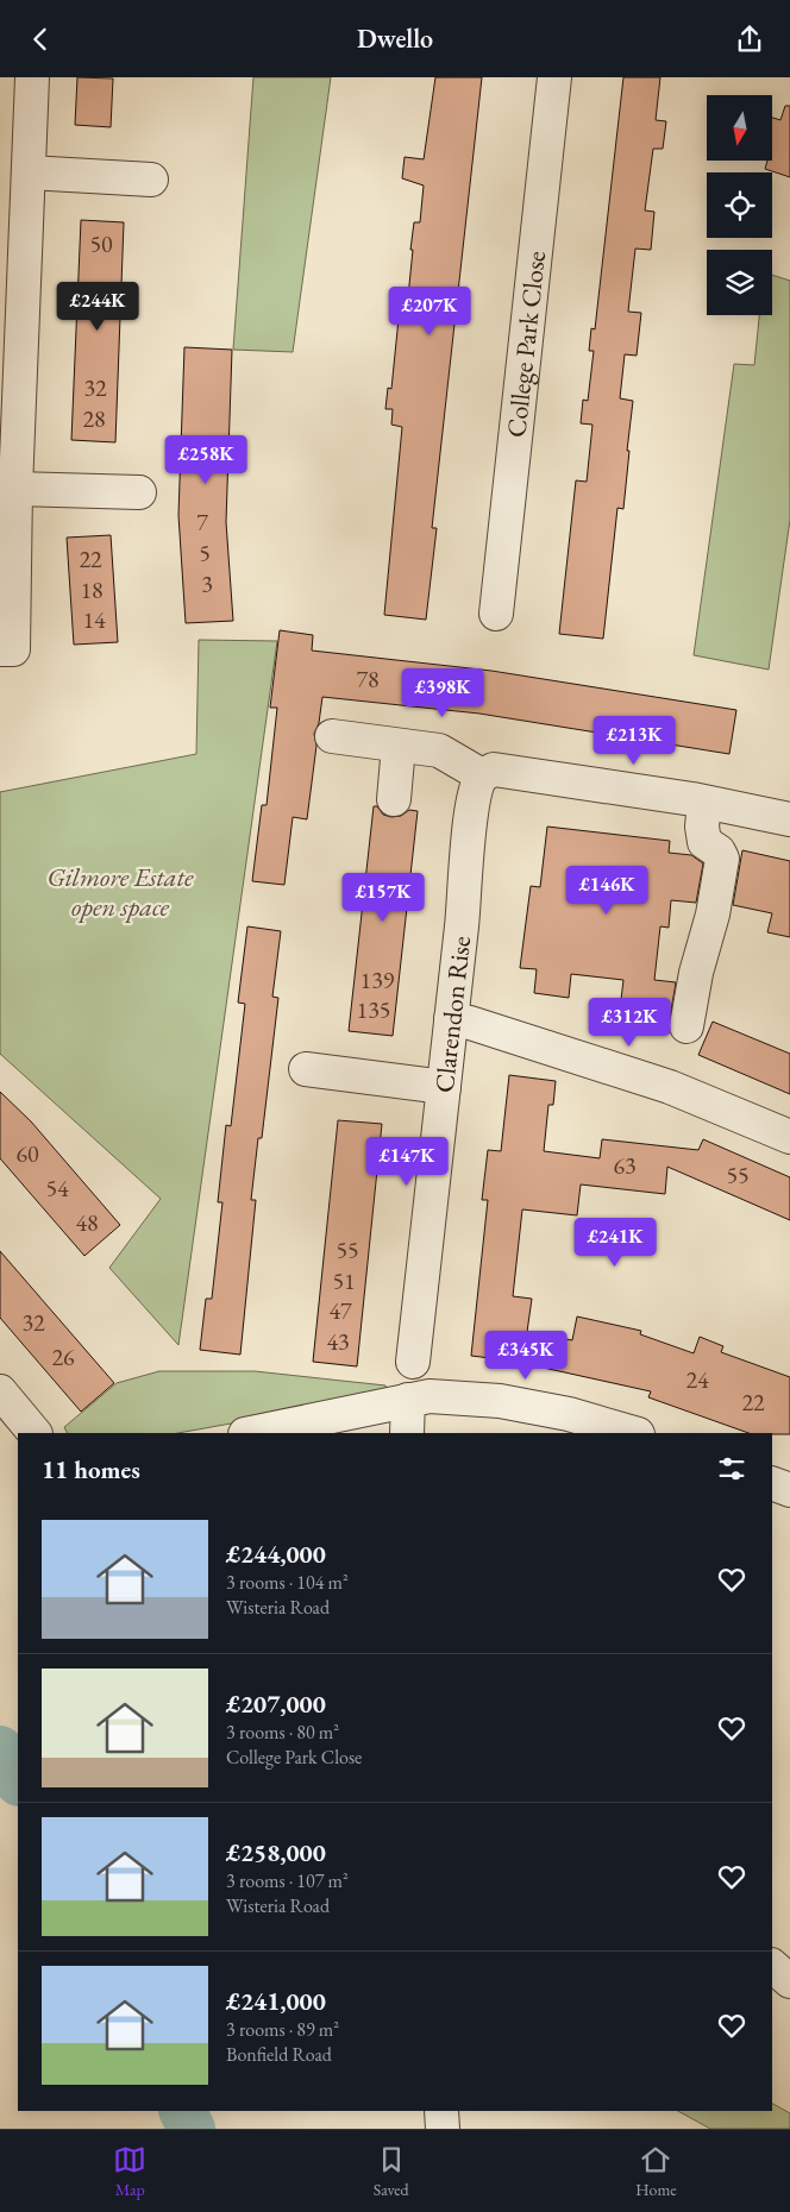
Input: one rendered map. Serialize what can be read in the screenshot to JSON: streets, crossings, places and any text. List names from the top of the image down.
{
  "streets": {
    "street": ["College Park Close", "Clarendon Rise"]
  },
  "parks": ["Gilmore Estate open space"],
  "house_numbers": [
    "50",
    "32",
    "28",
    "7",
    "5",
    "22",
    "3",
    "18",
    "14",
    "78",
    "139",
    "135",
    "60",
    "63",
    "55",
    "54",
    "48",
    "55",
    "51",
    "47",
    "32",
    "43",
    "26",
    "24",
    "22"
  ],
  "north": "bottom",
  "page": {
    "header": "Dwello",
    "price": [
      "£244K",
      "£207K",
      "£258K",
      "£398K",
      "£213K",
      "£146K",
      "£157K",
      "£312K",
      "£147K",
      "£241K",
      "£345K"
    ],
    "heading": "11 homes",
    "list": [
      {
        "name": "£244,000",
        "note": "3 rooms · 104 m² · Wisteria Road"
      },
      {
        "name": "£207,000",
        "note": "3 rooms · 80 m² · College Park Close"
      },
      {
        "name": "£258,000",
        "note": "3 rooms · 107 m² · Wisteria Road"
      },
      {
        "name": "£241,000",
        "note": "3 rooms · 89 m² · Bonfield Road"
      }
    ],
    "tabs": ["Map", "Saved", "Home"]
  }
}
